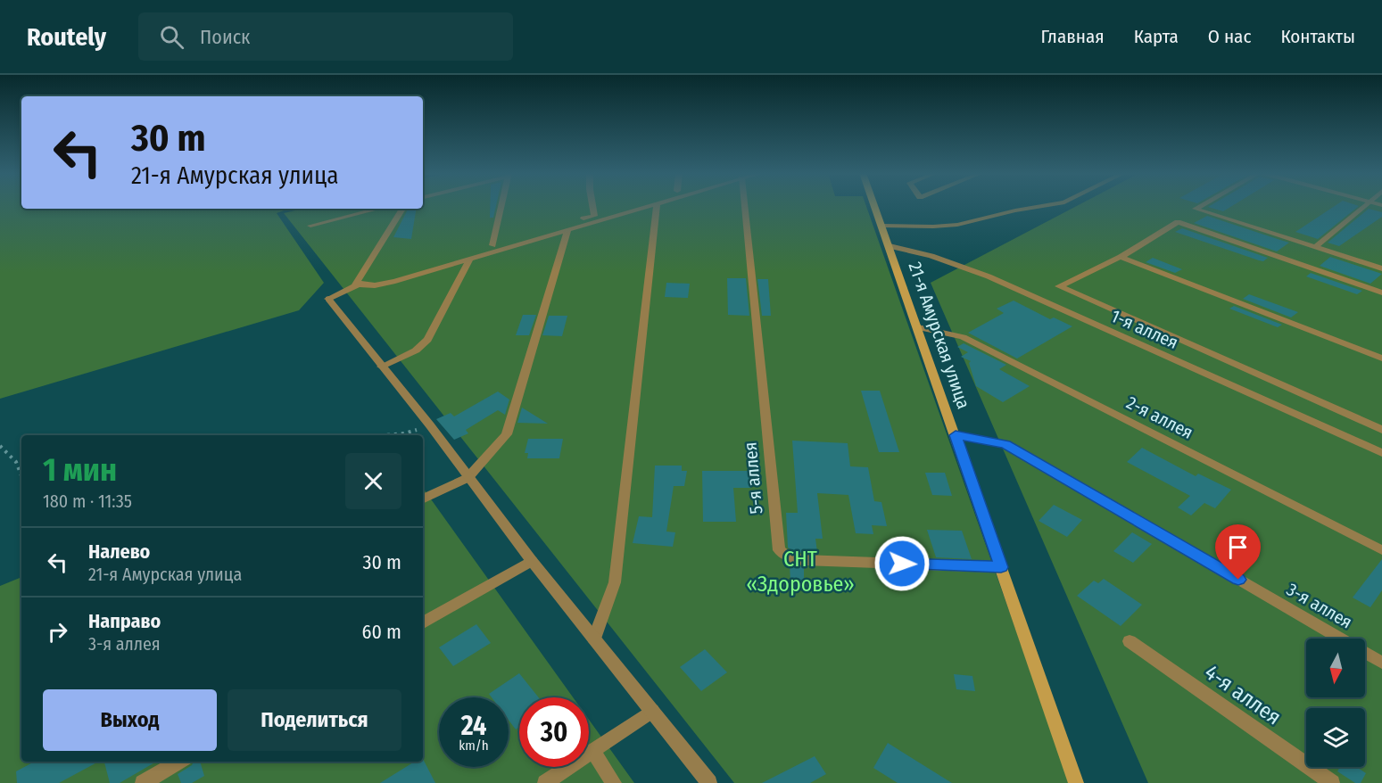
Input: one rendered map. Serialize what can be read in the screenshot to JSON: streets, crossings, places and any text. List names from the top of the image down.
{
  "streets": {
    "main road": ["21-я Амурская улица"],
    "street": [
      "1-я аллея",
      "2-я аллея",
      "5-я аллея",
      "3-я аллея",
      "4-я аллея"
    ]
  },
  "crossings": [
    ["1-я аллея", "21-я Амурская улица"],
    ["21-я Амурская улица", "2-я аллея"],
    ["21-я Амурская улица", "5-я аллея"],
    ["21-я Амурская улица", "3-я аллея"]
  ],
  "parks": ["СНТ «Здоровье»"],
  "north": "bottom",
  "page": {
    "header": "Routely",
    "search": "Поиск",
    "nav": [
      "Главная",
      "Карта",
      "О нас",
      "Контакты"
    ],
    "turn": ["30 m", "21-я Амурская улица"],
    "heading": ["1 мин", "180 m · 11:35"],
    "list": [
      {
        "name": "Налево",
        "note": "21-я Амурская улица",
        "value": "30 m"
      },
      {
        "name": "Направо",
        "note": "3-я аллея",
        "value": "60 m"
      }
    ],
    "buttons": ["Выход", "Поделиться"],
    "speed": "24 km/h",
    "limit": "30"
  }
}
